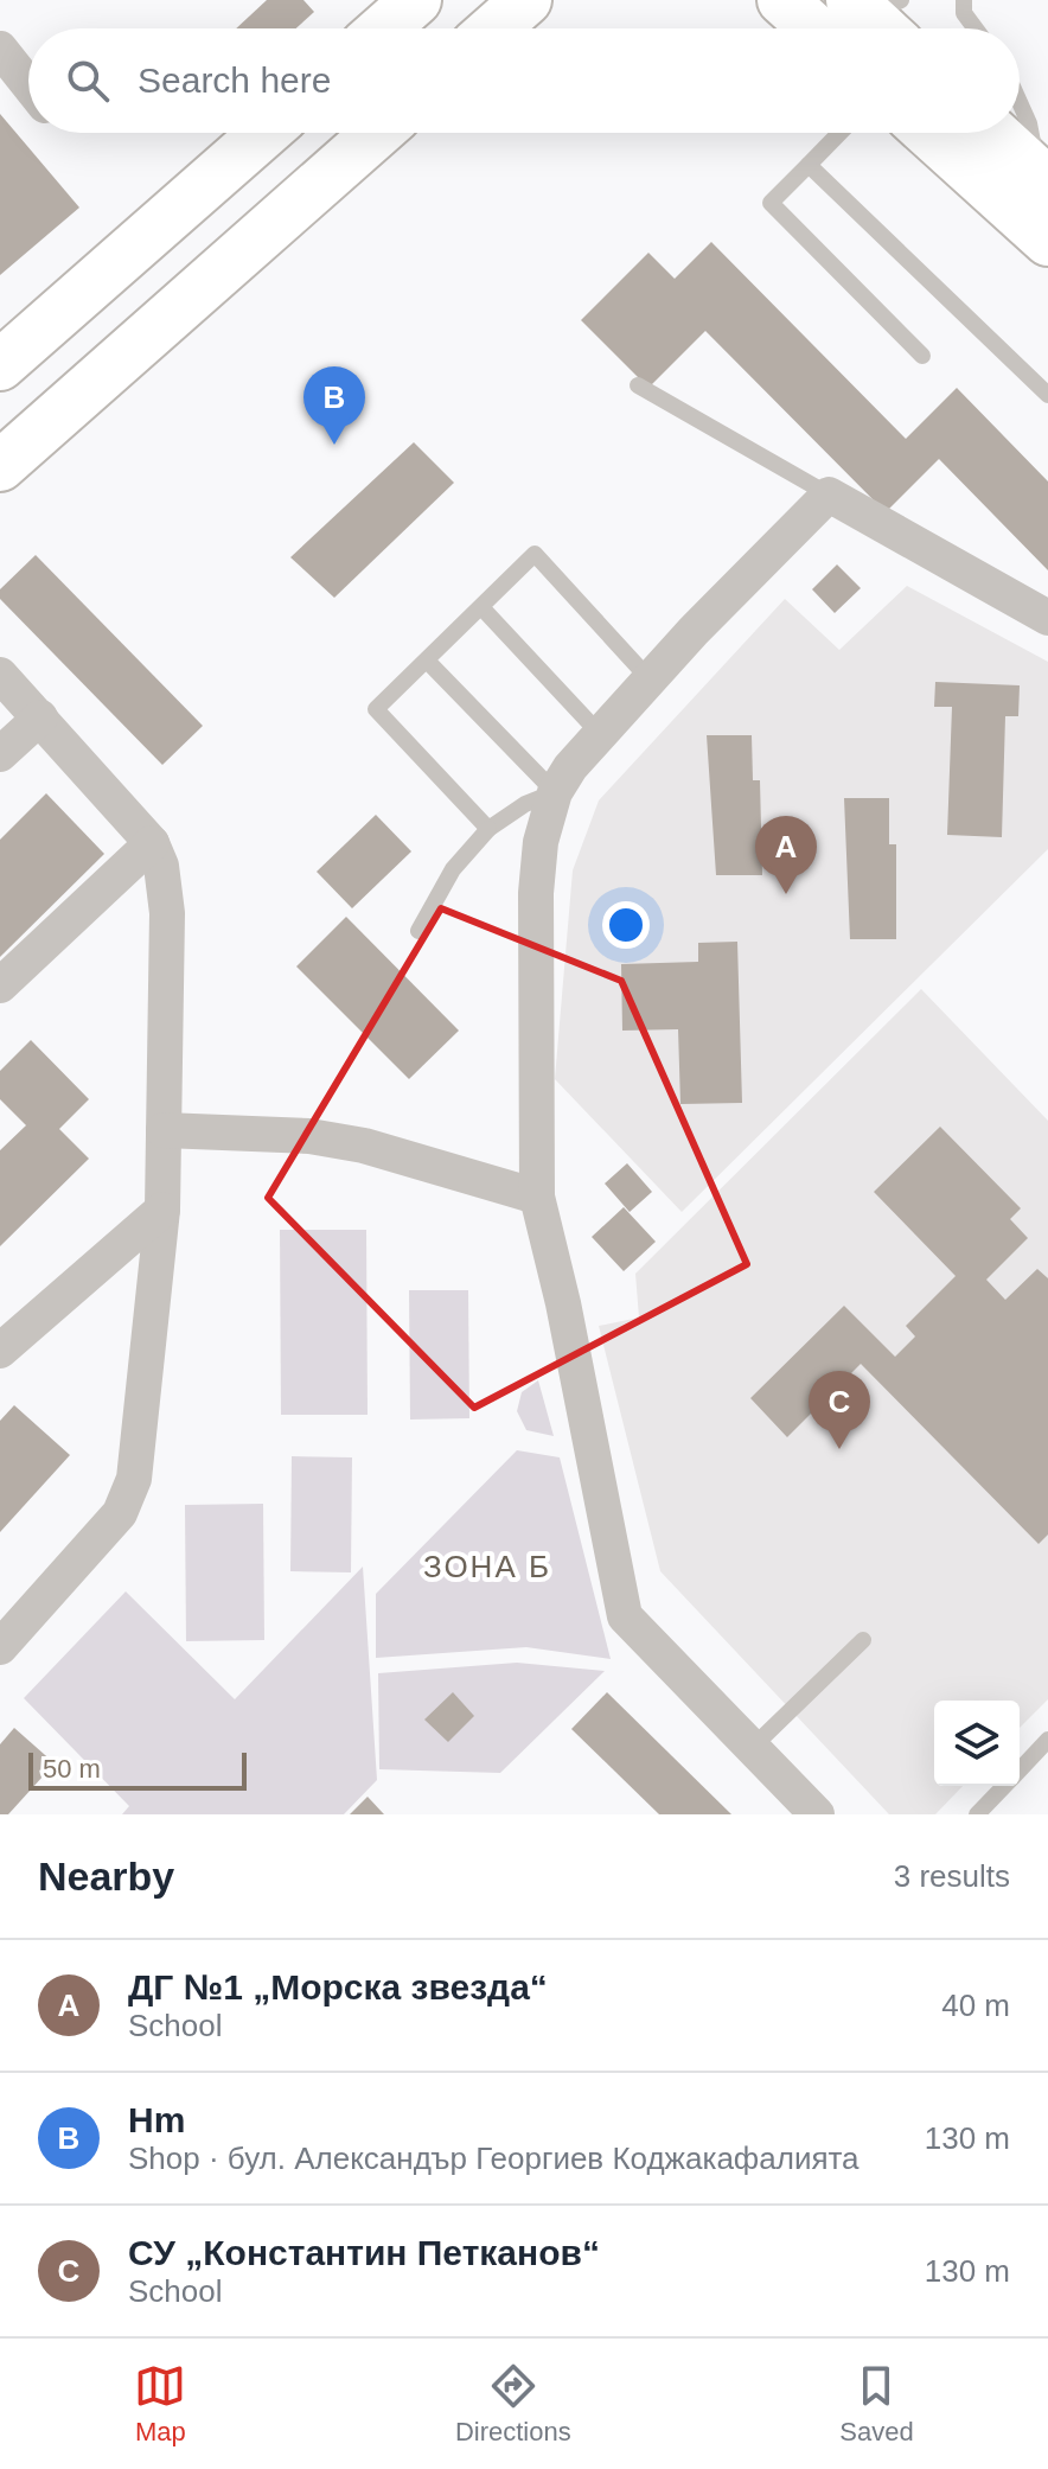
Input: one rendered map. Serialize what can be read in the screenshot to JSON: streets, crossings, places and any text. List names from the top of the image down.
{
  "districts": ["ЗОНА Б"],
  "scale_bar": "50 m",
  "page": {
    "search": "Search here",
    "pins": ["B", "A", "C"],
    "scale": "50 m",
    "heading": ["Nearby", "3 results"],
    "list": [
      {
        "mark": "A",
        "name": "ДГ №1 „Морска звезда“",
        "note": "School",
        "value": "40 m"
      },
      {
        "mark": "B",
        "name": "Hm",
        "note": "Shop · бул. Александър Георгиев Коджакафалията",
        "value": "130 m"
      },
      {
        "mark": "C",
        "name": "СУ „Константин Петканов“",
        "note": "School",
        "value": "130 m"
      }
    ],
    "nav": ["Map", "Directions", "Saved"]
  }
}
